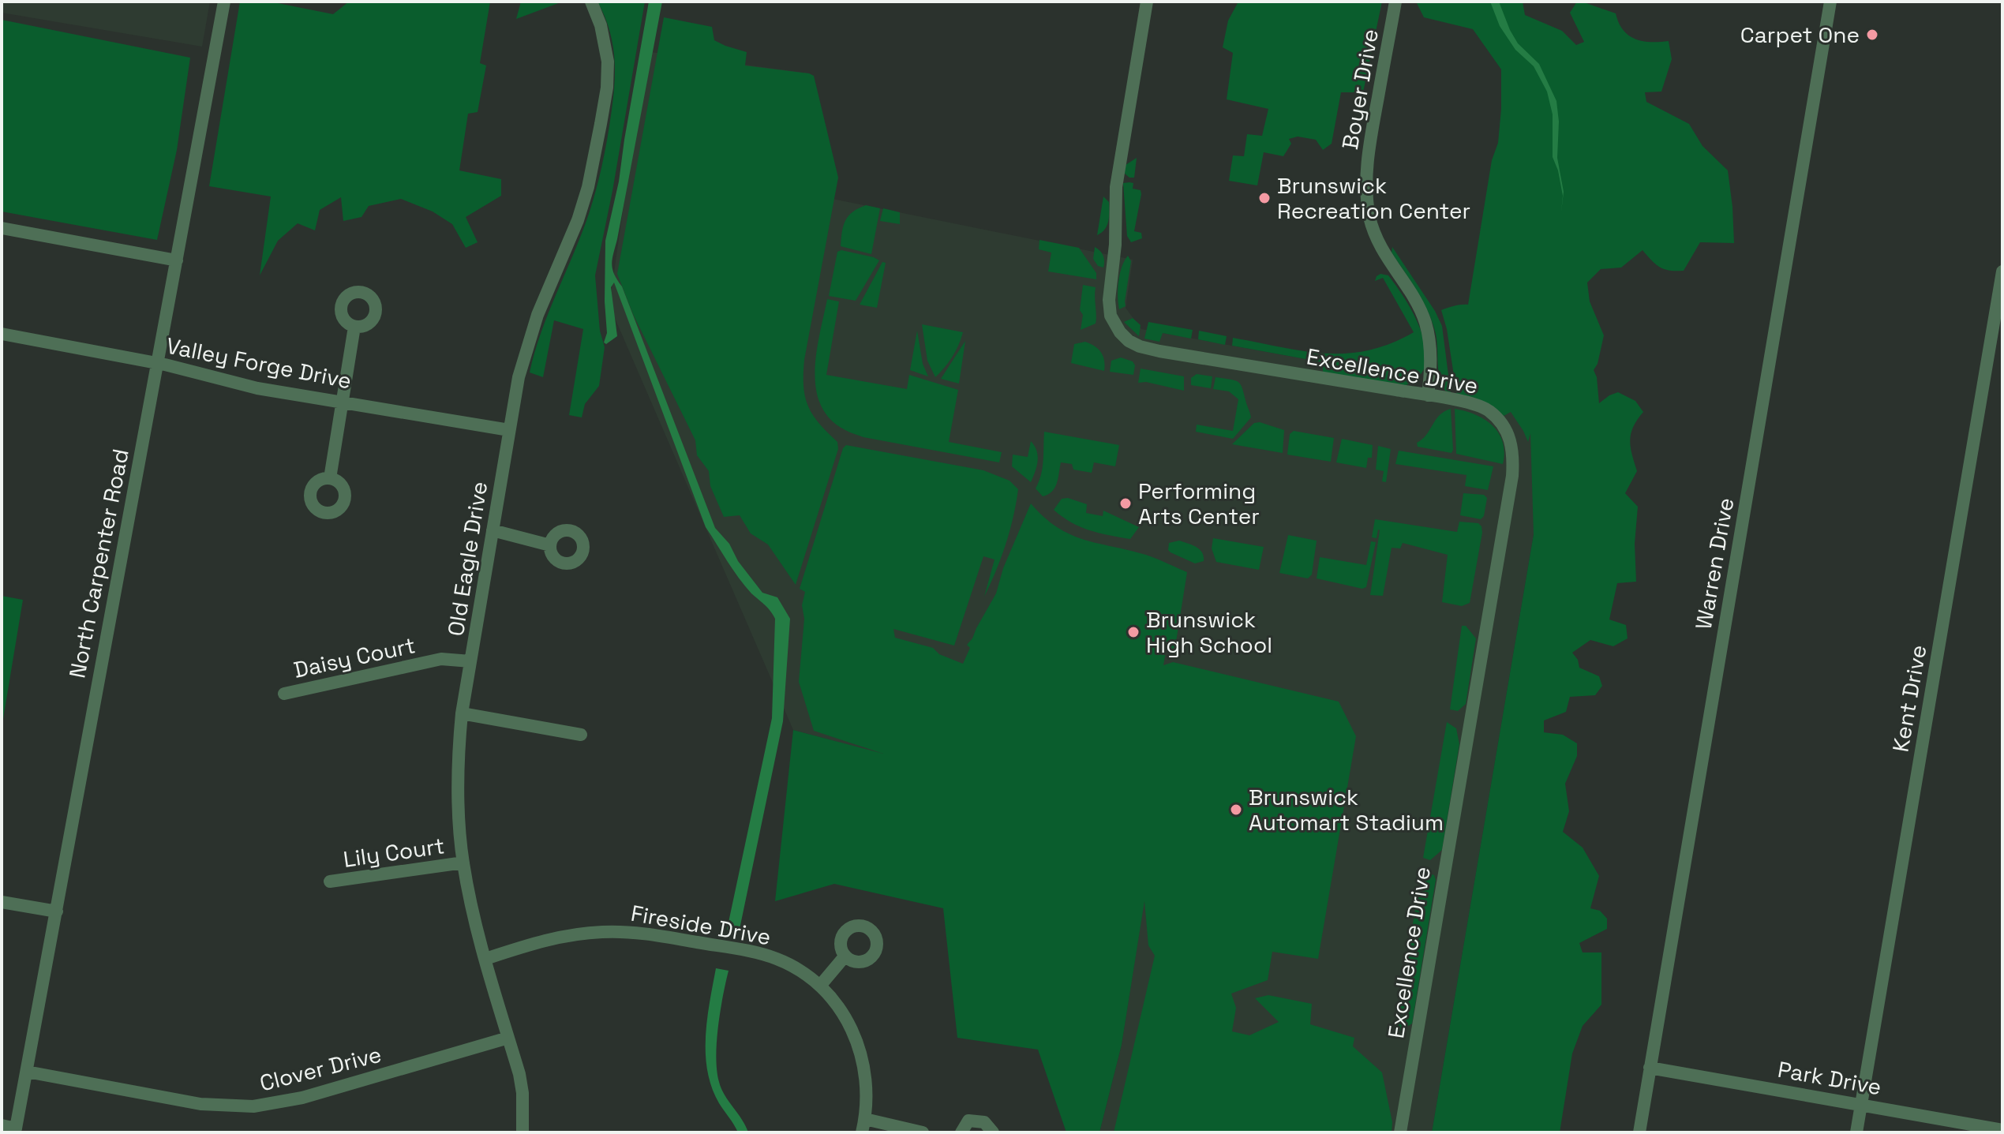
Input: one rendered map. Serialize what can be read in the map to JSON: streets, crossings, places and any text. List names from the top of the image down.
{
  "streets": {
    "street": [
      "Boyer Drive",
      "Valley Forge Drive",
      "Excellence Drive",
      "Old Eagle Drive",
      "North Carpenter Road",
      "Warren Drive",
      "Daisy Court",
      "Kent Drive",
      "Lily Court",
      "Fireside Drive",
      "Clover Drive",
      "Park Drive"
    ]
  },
  "crossings": [
    ["Boyer Drive", "Excellence Drive"],
    ["Valley Forge Drive", "Old Eagle Drive"],
    ["Valley Forge Drive", "North Carpenter Road"],
    ["Old Eagle Drive", "Daisy Court"],
    ["Old Eagle Drive", "Lily Court"],
    ["Old Eagle Drive", "Fireside Drive"],
    ["Old Eagle Drive", "Clover Drive"],
    ["North Carpenter Road", "Clover Drive"],
    ["Warren Drive", "Park Drive"],
    ["Kent Drive", "Park Drive"]
  ],
  "places": [
    "Carpet One",
    "Brunswick Recreation Center",
    "Performing Arts Center",
    "Brunswick High School",
    "Brunswick Automart Stadium"
  ]
}
